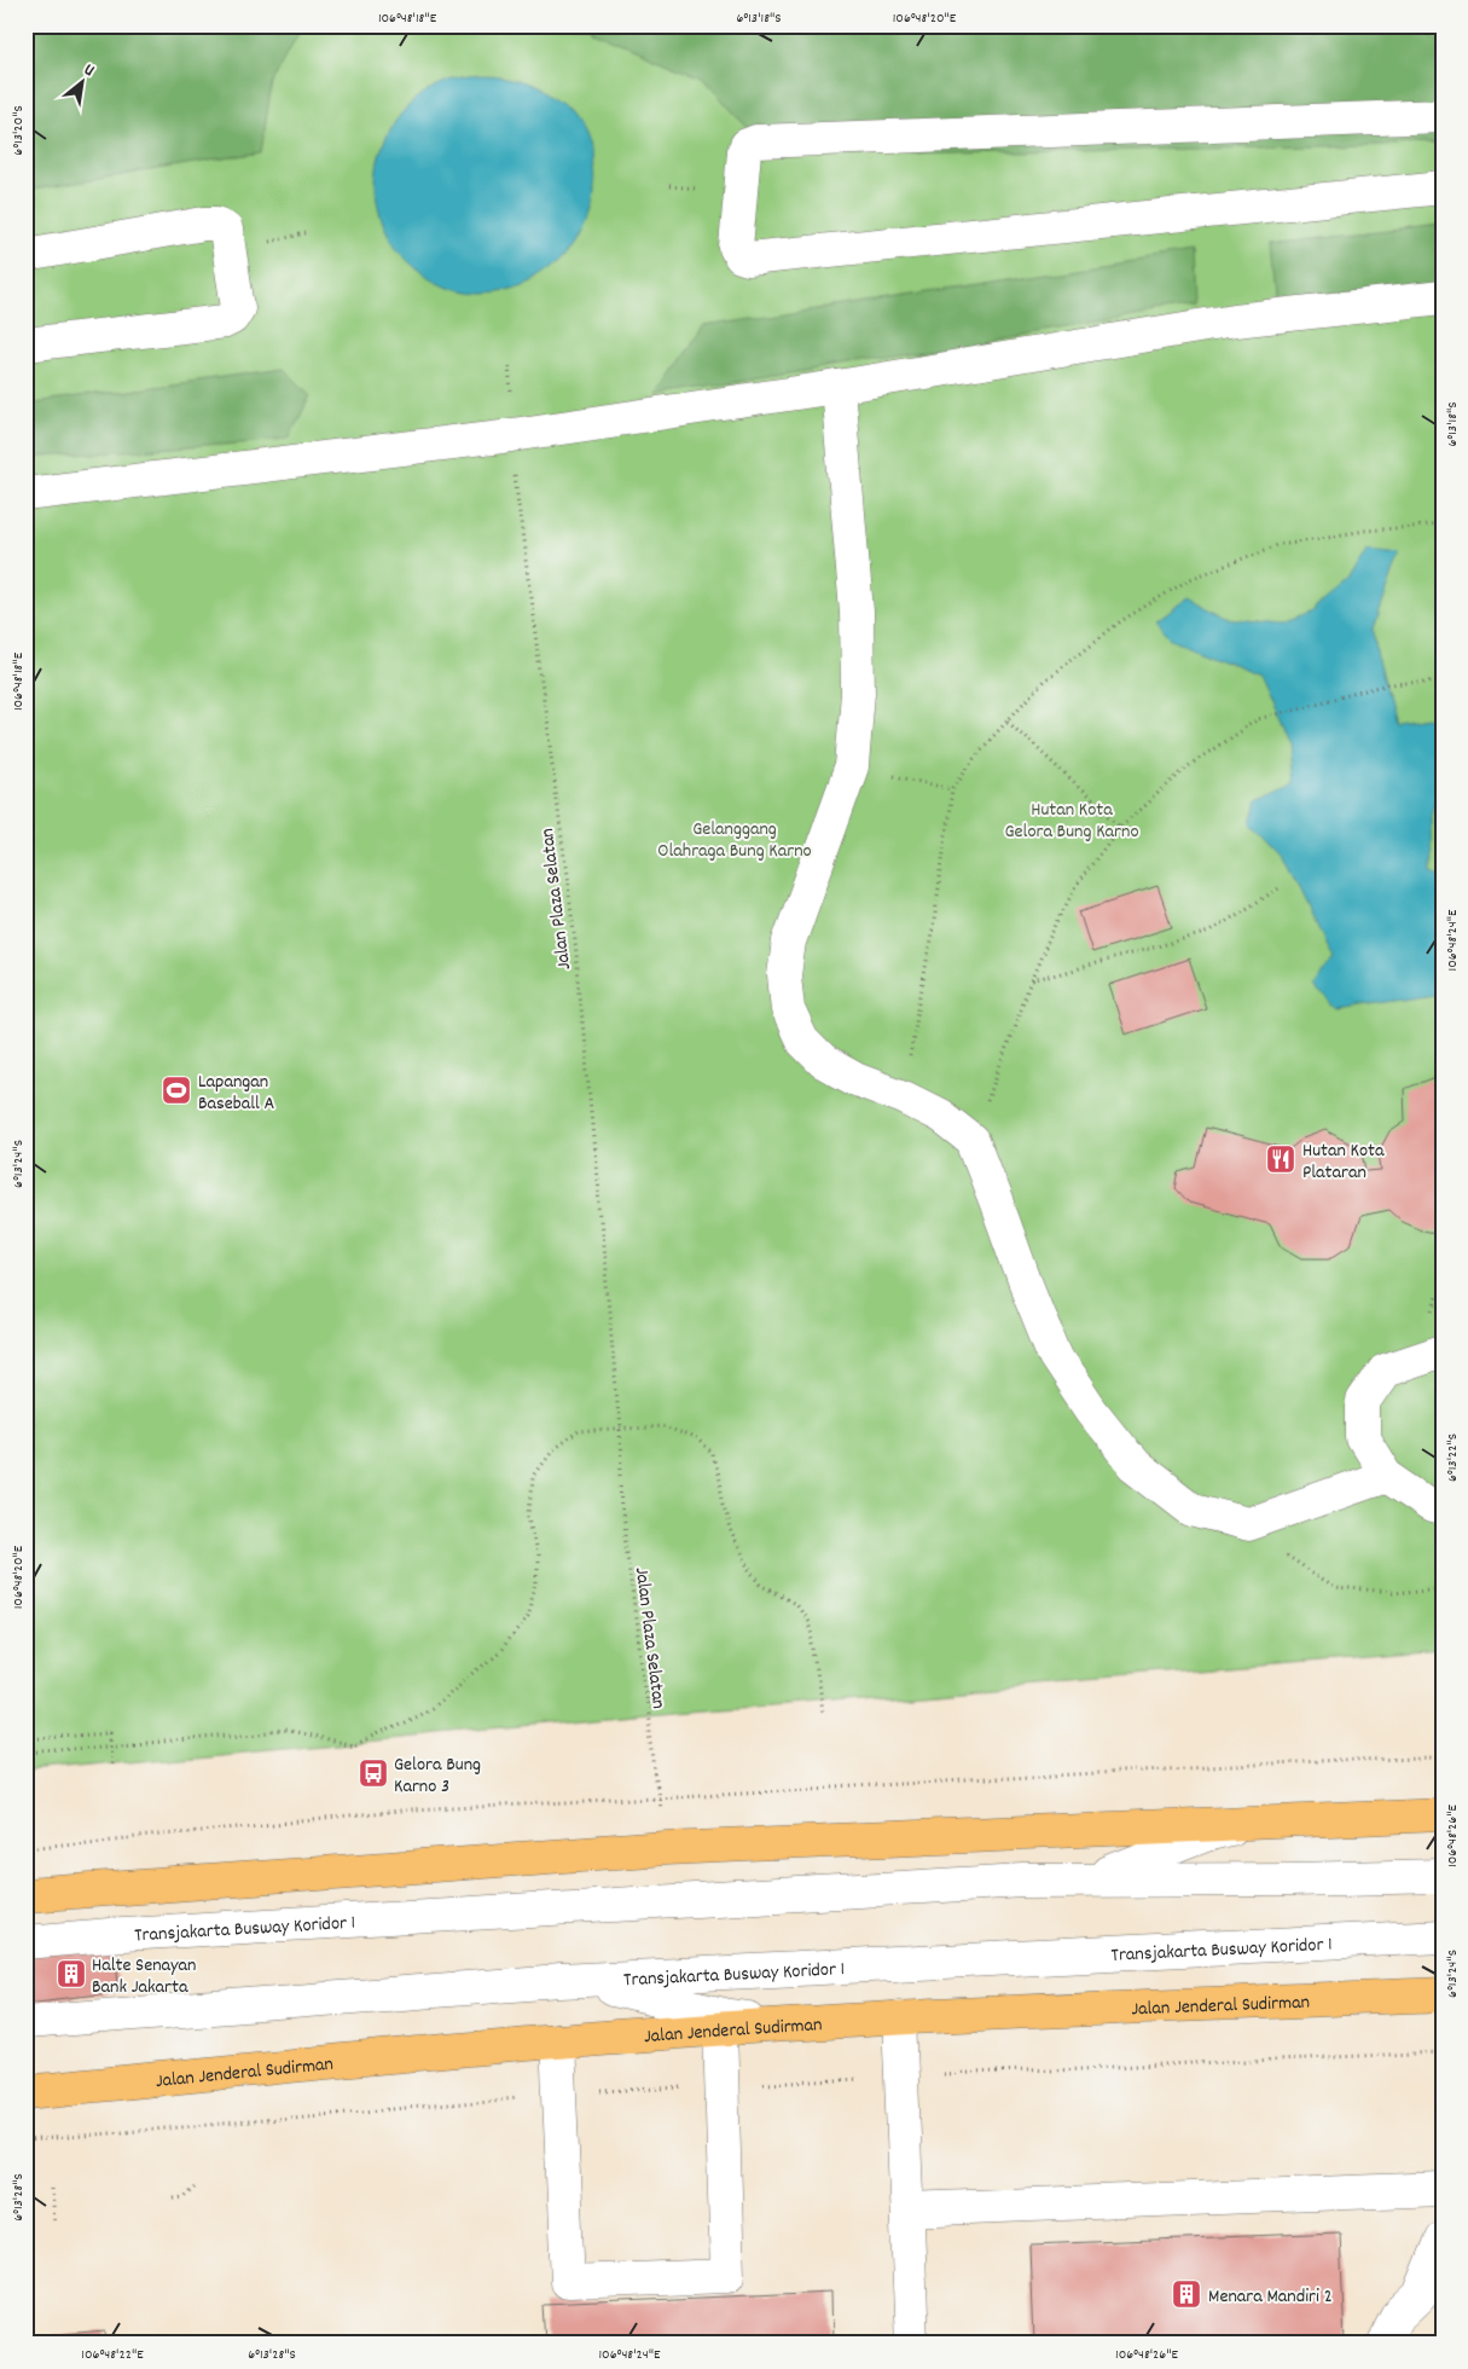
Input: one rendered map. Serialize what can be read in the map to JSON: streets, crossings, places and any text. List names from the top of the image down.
{
  "streets": {
    "main road": ["Jalan Jenderal Sudirman"],
    "lane": ["Transjakarta Busway Koridor 1"],
    "path": ["Jalan Plaza Selatan"]
  },
  "parks": ["Hutan Kota Gelora Bung Karno", "Gelanggang Olahraga Bung Karno"],
  "places": {
    "sports": ["Lapangan Baseball A"],
    "restaurant": ["Hutan Kota Plataran"],
    "bus stop": ["Gelora Bung Karno 3"],
    "building": ["Halte Senayan Bank Jakarta", "Menara Mandiri 2"]
  },
  "north": "top right",
  "coordinates": [
    "106°48'18\"E",
    "6°13'18\"S",
    "106°48'20\"E",
    "6°13'20\"S",
    "106°48'24\"E",
    "6°13'24\"S",
    "6°13'22\"S",
    "106°48'26\"E",
    "6°13'28\"S",
    "106°48'22\"E"
  ]
}
